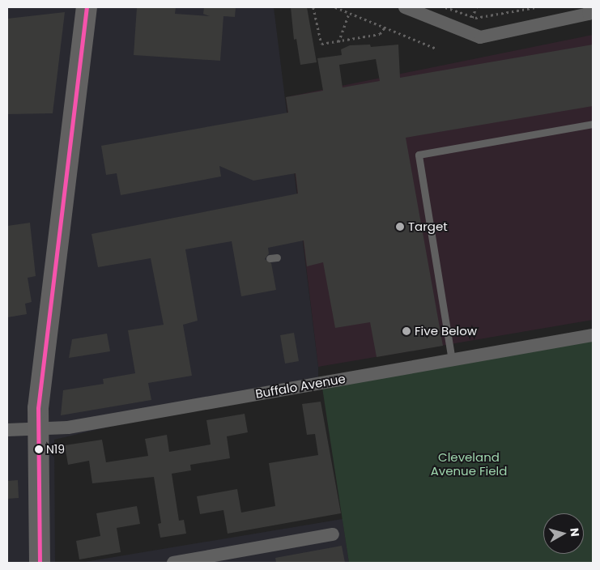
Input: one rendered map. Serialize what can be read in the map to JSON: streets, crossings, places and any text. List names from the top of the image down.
{
  "streets": {
    "street": ["Buffalo Avenue"]
  },
  "parks": ["Cleveland Avenue Field"],
  "places": ["Target", "Five Below", "N19"],
  "north": "right"
}
